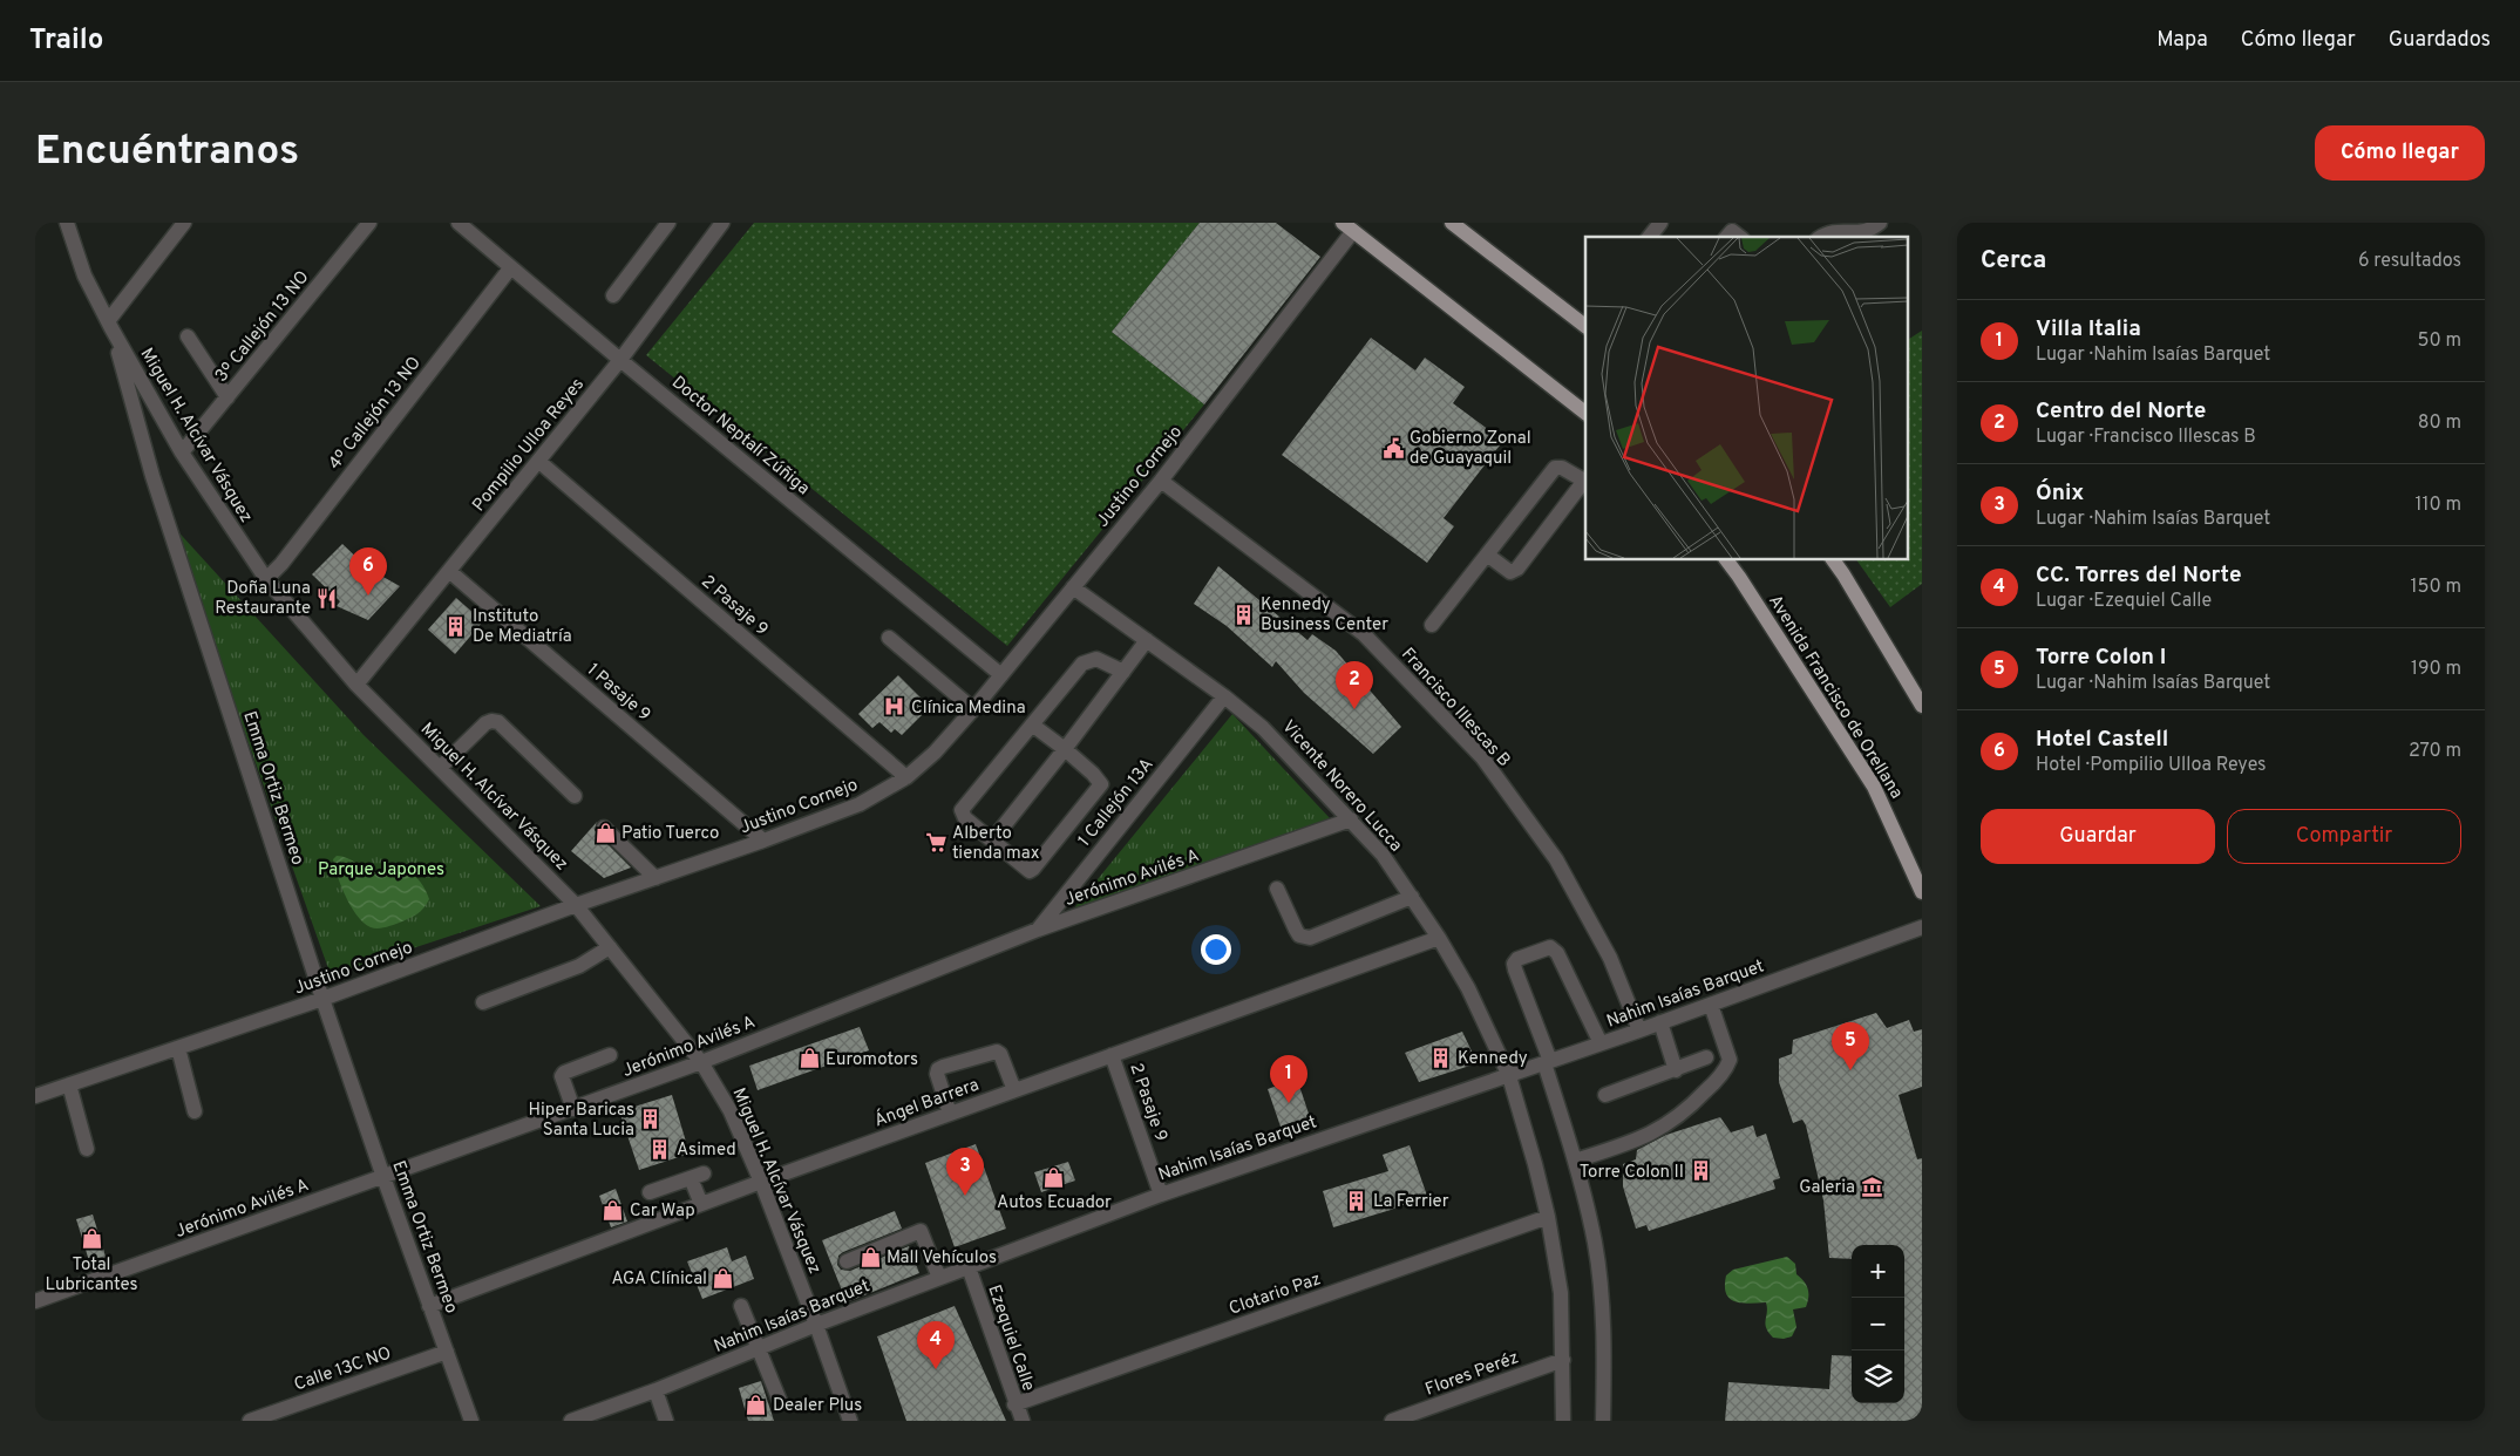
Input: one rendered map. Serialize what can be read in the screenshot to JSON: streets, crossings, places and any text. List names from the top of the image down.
{
  "streets": {
    "main road": ["Avenida Francisco de Orellana"],
    "street": [
      "3º Callejón 13 NO",
      "4º Callejón 13 NO",
      "Miguel H. Alcívar Vásquez",
      "Doctor Neptalí Zúñiga",
      "Pompilio Ulloa Reyes",
      "Justino Cornejo",
      "2 Pasaje 9",
      "1 Pasaje 9",
      "Francisco Illescas B",
      "Vicente Norero Lucca",
      "Emma Ortiz Bermeo",
      "1 Callejón 13A",
      "Jerónimo Avilés A",
      "Nahim Isaías Barquet",
      "Ángel Barrera",
      "Clotario Paz",
      "Ezequiel Calle",
      "Calle 13C NO",
      "Flores Peréz"
    ]
  },
  "crossings": [
    ["3º Callejón 13 NO", "Miguel H. Alcívar Vásquez"],
    ["4º Callejón 13 NO", "Miguel H. Alcívar Vásquez"],
    ["4º Callejón 13 NO", "Doctor Neptalí Zúñiga"],
    ["Miguel H. Alcívar Vásquez", "Pompilio Ulloa Reyes"],
    ["Miguel H. Alcívar Vásquez", "Justino Cornejo"],
    ["Miguel H. Alcívar Vásquez", "Emma Ortiz Bermeo"],
    ["Miguel H. Alcívar Vásquez", "Jerónimo Avilés A"],
    ["Miguel H. Alcívar Vásquez", "Nahim Isaías Barquet"],
    ["Miguel H. Alcívar Vásquez", "Ángel Barrera"],
    ["Doctor Neptalí Zúñiga", "Pompilio Ulloa Reyes"],
    ["Doctor Neptalí Zúñiga", "Justino Cornejo"],
    ["Pompilio Ulloa Reyes", "2 Pasaje 9"],
    ["Pompilio Ulloa Reyes", "1 Pasaje 9"],
    ["Justino Cornejo", "2 Pasaje 9"],
    ["Justino Cornejo", "1 Pasaje 9"],
    ["Justino Cornejo", "Francisco Illescas B"],
    ["Justino Cornejo", "Vicente Norero Lucca"],
    ["Justino Cornejo", "Emma Ortiz Bermeo"],
    ["2 Pasaje 9", "Nahim Isaías Barquet"],
    ["2 Pasaje 9", "Ángel Barrera"],
    ["Francisco Illescas B", "Nahim Isaías Barquet"],
    ["Vicente Norero Lucca", "1 Callejón 13A"],
    ["Vicente Norero Lucca", "Jerónimo Avilés A"],
    ["Vicente Norero Lucca", "Nahim Isaías Barquet"],
    ["Vicente Norero Lucca", "Ángel Barrera"],
    ["Vicente Norero Lucca", "Clotario Paz"],
    ["Vicente Norero Lucca", "Flores Peréz"],
    ["Emma Ortiz Bermeo", "Jerónimo Avilés A"],
    ["Emma Ortiz Bermeo", "Ángel Barrera"],
    ["Emma Ortiz Bermeo", "Calle 13C NO"],
    ["1 Callejón 13A", "Jerónimo Avilés A"],
    ["Nahim Isaías Barquet", "Ezequiel Calle"],
    ["Clotario Paz", "Ezequiel Calle"]
  ],
  "parks": ["Parque Japones"],
  "places": {
    "public building": ["Gobierno Zonal de Guayaquil"],
    "restaurant": ["Doña Luna Restaurante"],
    "building": [
      "Kennedy Business Center",
      "Instituto De Mediatría",
      "Kennedy",
      "Hiper Baricas Santa Lucia",
      "Asimed",
      "Torre Colon II",
      "La Ferrier"
    ],
    "hospital": ["Clínica Medina"],
    "shop": [
      "Patio Tuerco",
      "Euromotors",
      "Autos Ecuador",
      "Car Wap",
      "Total Lubricantes",
      "Mall Vehículos",
      "AGA Clínical",
      "Dealer Plus"
    ],
    "supermarket": ["Alberto tienda max"],
    "museum": ["Galeria"]
  },
  "page": {
    "header": "Trailo",
    "nav": ["Mapa", "Cómo llegar", "Guardados"],
    "buttons": [
      "Cómo llegar",
      ["Guardar", "Compartir"]
    ],
    "title": "Encuéntranos",
    "heading": ["Cerca", "6 resultados"],
    "list": [
      {
        "mark": "1",
        "name": "Villa Italia",
        "note": "Lugar · Nahim Isaías Barquet",
        "value": "50 m"
      },
      {
        "mark": "2",
        "name": "Centro del Norte",
        "note": "Lugar · Francisco Illescas B",
        "value": "80 m"
      },
      {
        "mark": "3",
        "name": "Ónix",
        "note": "Lugar · Nahim Isaías Barquet",
        "value": "110 m"
      },
      {
        "mark": "4",
        "name": "CC. Torres del Norte",
        "note": "Lugar · Ezequiel Calle",
        "value": "150 m"
      },
      {
        "mark": "5",
        "name": "Torre Colon I",
        "note": "Lugar · Nahim Isaías Barquet",
        "value": "190 m"
      },
      {
        "mark": "6",
        "name": "Hotel Castell",
        "note": "Hotel · Pompilio Ulloa Reyes",
        "value": "270 m"
      }
    ],
    "pins": [
      "6",
      "2",
      "5",
      "1",
      "3",
      "4"
    ],
    "map_buttons": ["+", "−"]
  }
}
